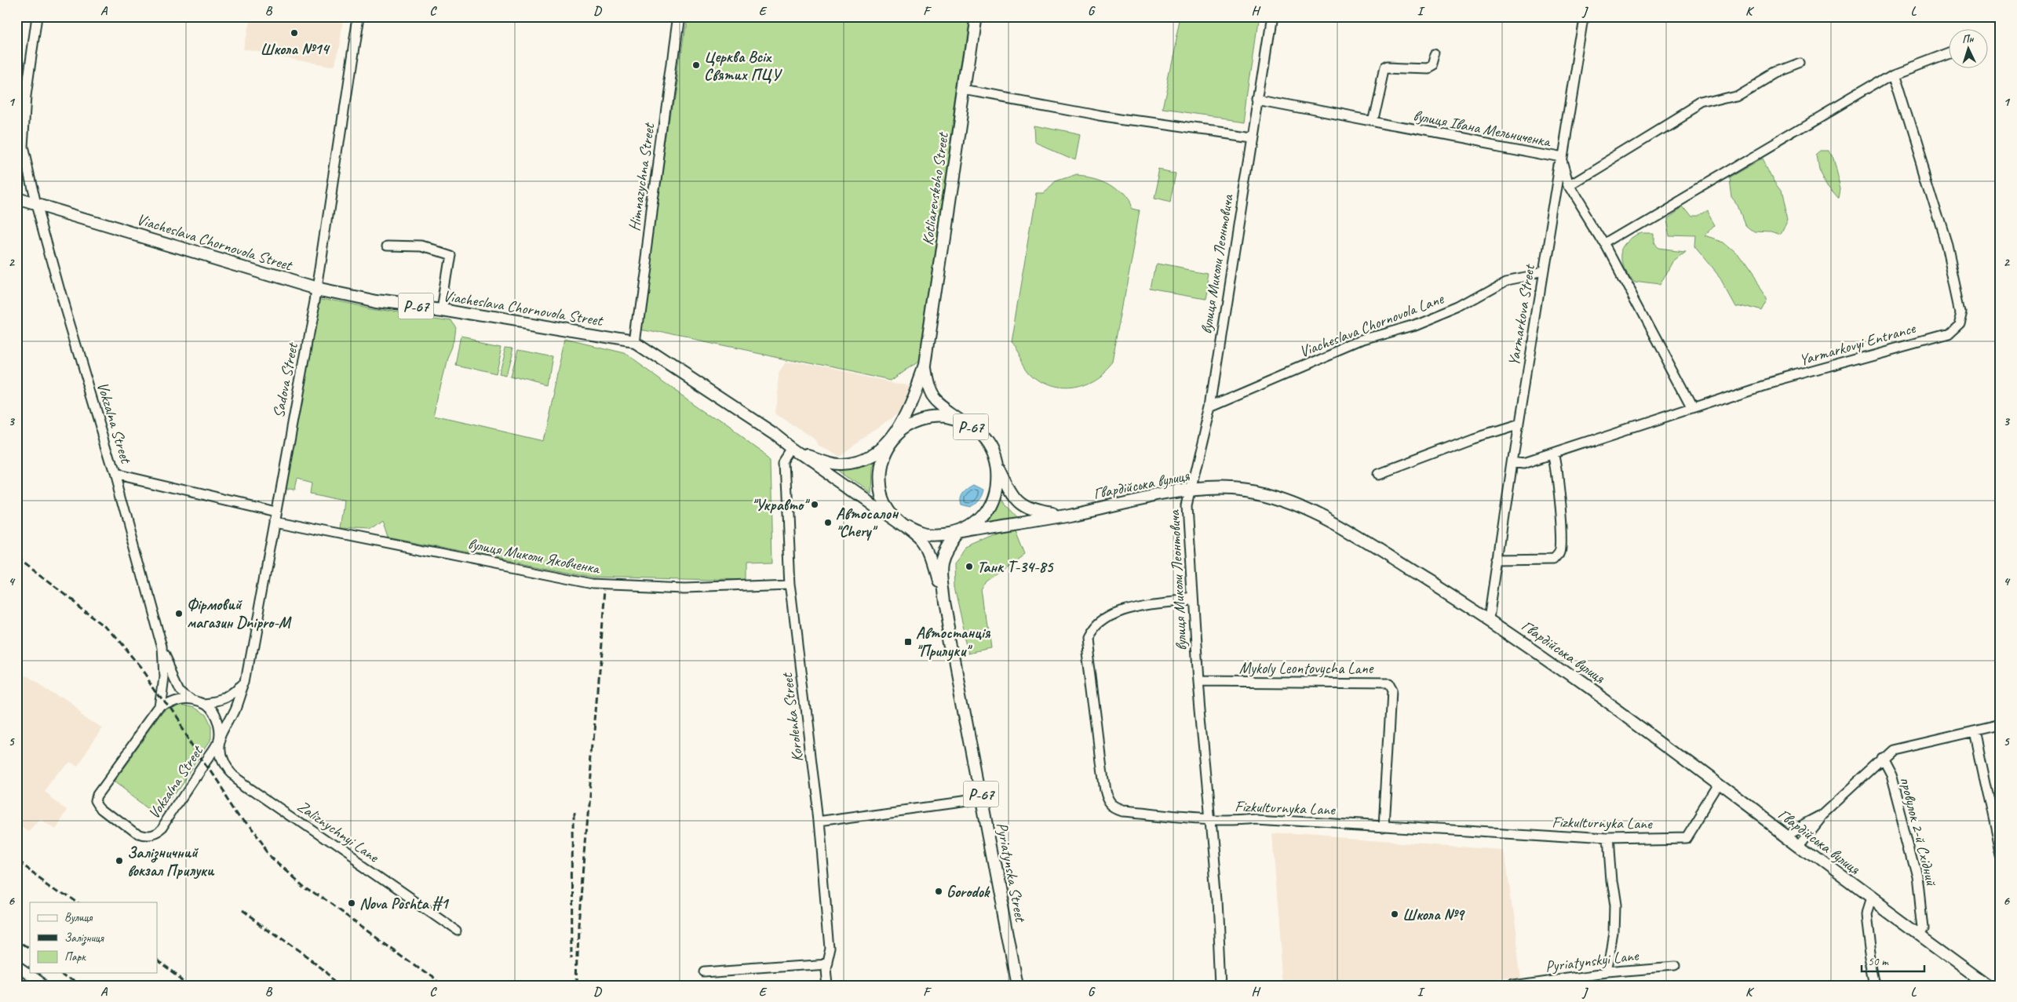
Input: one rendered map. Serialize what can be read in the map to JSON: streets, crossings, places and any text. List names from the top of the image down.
{
  "streets": {
    "main road": [
      "Kotliarevskoho Street",
      "Viacheslava Chornovola Street",
      "Р-67",
      "Гвардійська вулиця",
      "Pyriatynska Street"
    ],
    "street": [
      "вулиця Івана Мельниченка",
      "Himnazychna Street",
      "вулиця Миколи Леонтовича",
      "Yarmarkova Street",
      "Viacheslava Chornovola Lane",
      "Yarmarkovyi Entrance",
      "Sadova Street",
      "Vokzalna Street",
      "вулиця Миколи Яковченка",
      "Mykoly Leontovycha Lane",
      "Korolenka Street",
      "Fizkulturnyka Lane",
      "Zaliznychnyi Lane",
      "провулок 2-й Східний",
      "Pyriatynskyi Lane"
    ]
  },
  "crossings": [
    ["вулиця Івана Мельниченка", "вулиця Миколи Леонтовича"],
    ["вулиця Івана Мельниченка", "Yarmarkova Street"],
    ["вулиця Івана Мельниченка", "Yarmarkovyi Entrance"],
    ["Himnazychna Street", "Viacheslava Chornovola Street"],
    ["Viacheslava Chornovola Street", "Р-67"],
    ["Viacheslava Chornovola Street", "Sadova Street"],
    ["Viacheslava Chornovola Street", "Vokzalna Street"],
    ["Viacheslava Chornovola Street", "Korolenka Street"],
    ["вулиця Миколи Леонтовича", "Viacheslava Chornovola Lane"],
    ["вулиця Миколи Леонтовича", "Гвардійська вулиця"],
    ["вулиця Миколи Леонтовича", "Mykoly Leontovycha Lane"],
    ["вулиця Миколи Леонтовича", "Fizkulturnyka Lane"],
    ["Р-67", "Гвардійська вулиця"],
    ["Р-67", "Korolenka Street"],
    ["Р-67", "Pyriatynska Street"],
    ["Yarmarkova Street", "Viacheslava Chornovola Lane"],
    ["Yarmarkova Street", "Yarmarkovyi Entrance"],
    ["Yarmarkova Street", "Гвардійська вулиця"],
    ["Sadova Street", "Vokzalna Street"],
    ["Sadova Street", "вулиця Миколи Яковченка"],
    ["Sadova Street", "Zaliznychnyi Lane"],
    ["Vokzalna Street", "вулиця Миколи Яковченка"],
    ["Vokzalna Street", "Zaliznychnyi Lane"],
    ["Гвардійська вулиця", "Fizkulturnyka Lane"],
    ["Гвардійська вулиця", "провулок 2-й Східний"],
    ["вулиця Миколи Яковченка", "Korolenka Street"],
    ["Mykoly Leontovycha Lane", "Fizkulturnyka Lane"]
  ],
  "places": {
    "other": [
      "Школа №14",
      "Церква Всіх Святих ПЦУ",
      "\"Укравто\"",
      "Автосалон \"Chery\"",
      "Танк Т-34-85",
      "Фірмовий магазин Dnipro-M",
      "Залізничний вокзал Прилуки",
      "Gorodok",
      "Nova Poshta #1",
      "Школа №9"
    ],
    "transit": ["Автостанція \"Прилуки\""]
  },
  "legend": ["Вулиця", "Залізниця", "Парк"],
  "scale_bar": "50 m",
  "north": "top",
  "grid": {
    "columns": [
      "A",
      "B",
      "C",
      "D",
      "E",
      "F",
      "G",
      "H",
      "I",
      "J",
      "K",
      "L"
    ],
    "rows": [
      "1",
      "2",
      "3",
      "4",
      "5",
      "6"
    ]
  }
}
